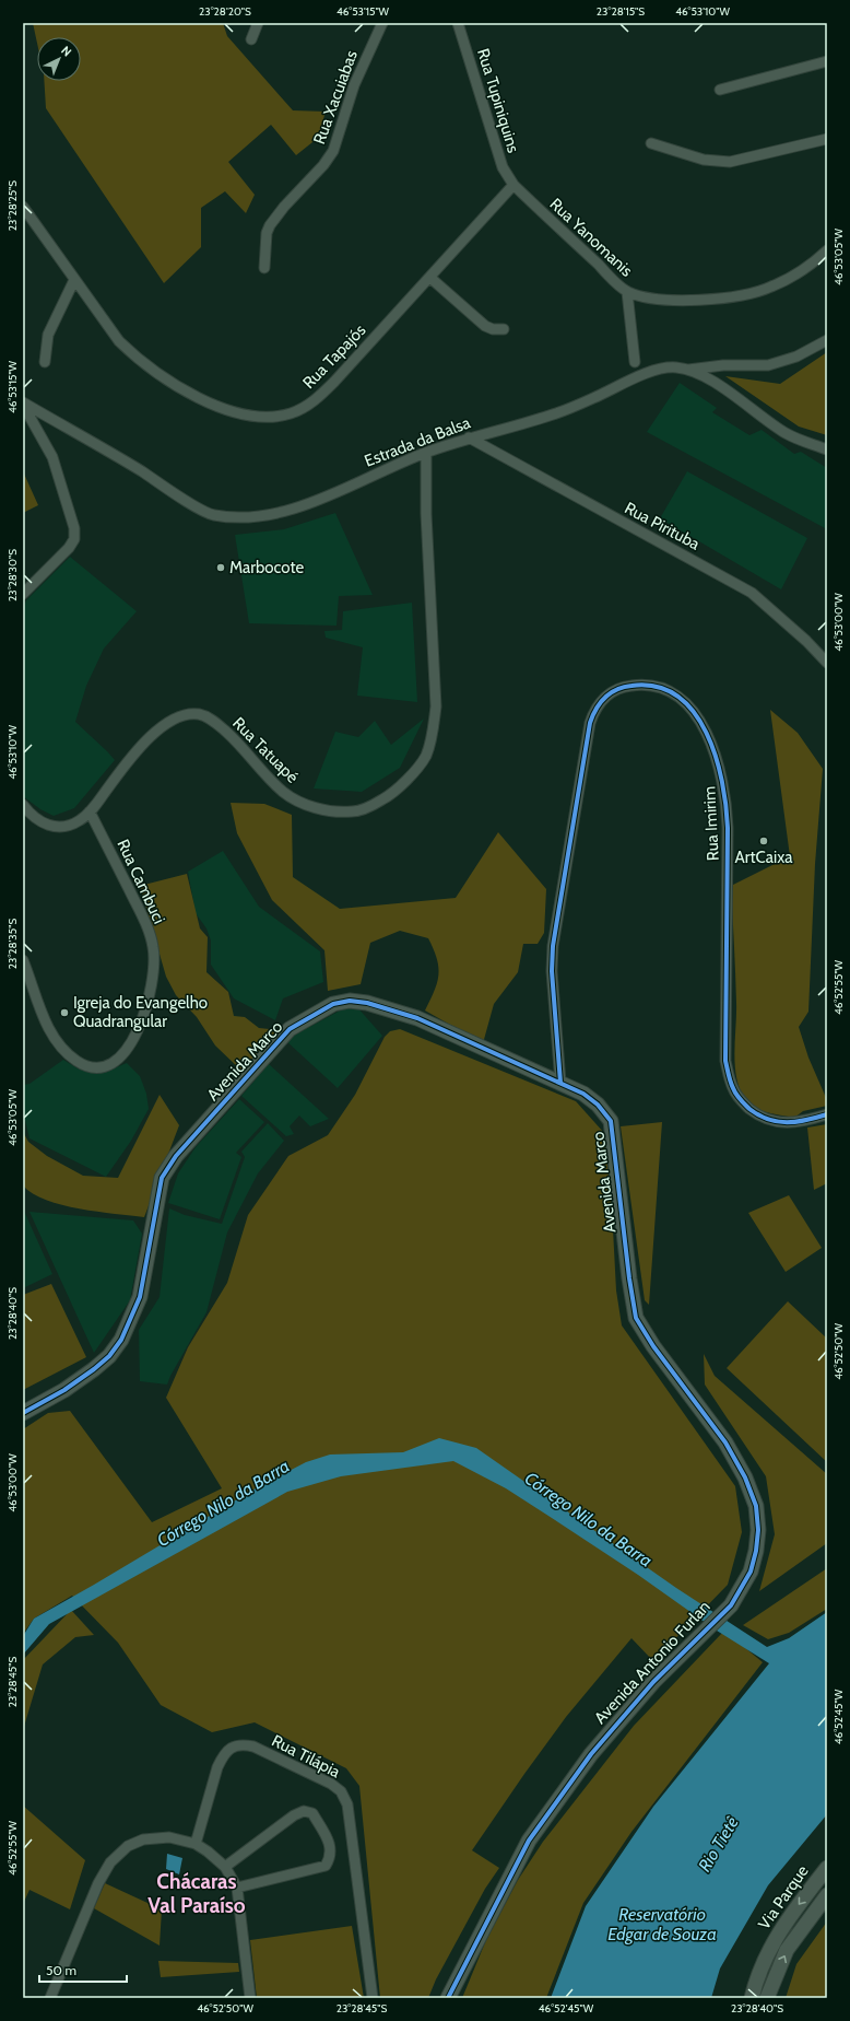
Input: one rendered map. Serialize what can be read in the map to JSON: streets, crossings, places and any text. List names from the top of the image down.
{
  "streets": {
    "main road": ["Avenida Marco", "Avenida Antonio Furlan", "Via Parque"],
    "street": [
      "Rua Xacuiabas",
      "Rua Tupiniquins",
      "Rua Yanomanis",
      "Rua Tapajós",
      "Estrada da Balsa",
      "Rua Pirituba",
      "Rua Tatuapé",
      "Rua Imirim",
      "Rua Cambuci",
      "Rua Tilápia"
    ]
  },
  "crossings": [
    ["Rua Tupiniquins", "Rua Yanomanis"],
    ["Rua Tupiniquins", "Rua Tapajós"],
    ["Rua Yanomanis", "Rua Tapajós"],
    ["Estrada da Balsa", "Rua Pirituba"],
    ["Estrada da Balsa", "Rua Tatuapé"],
    ["Rua Tatuapé", "Rua Cambuci"],
    ["Rua Imirim", "Avenida Marco"],
    ["Avenida Marco", "Avenida Antonio Furlan"]
  ],
  "districts": ["Chácaras Val Paraíso"],
  "water": ["Córrego Nilo da Barra", "Rio Tietê", "Reservatório Edgar de Souza"],
  "places": ["Marbocote", "ArtCaixa", "Igreja do Evangelho Quadrangular"],
  "scale_bar": "50 m",
  "north": "top right",
  "coordinates": [
    "23°28'20\"S",
    "46°53'15\"W",
    "23°28'15\"S",
    "46°53'10\"W",
    "23°28'25\"S",
    "46°53'05\"W",
    "23°28'30\"S",
    "46°53'00\"W",
    "23°28'35\"S",
    "46°52'55\"W",
    "23°28'40\"S",
    "46°52'50\"W",
    "23°28'45\"S",
    "46°52'45\"W"
  ]
}
